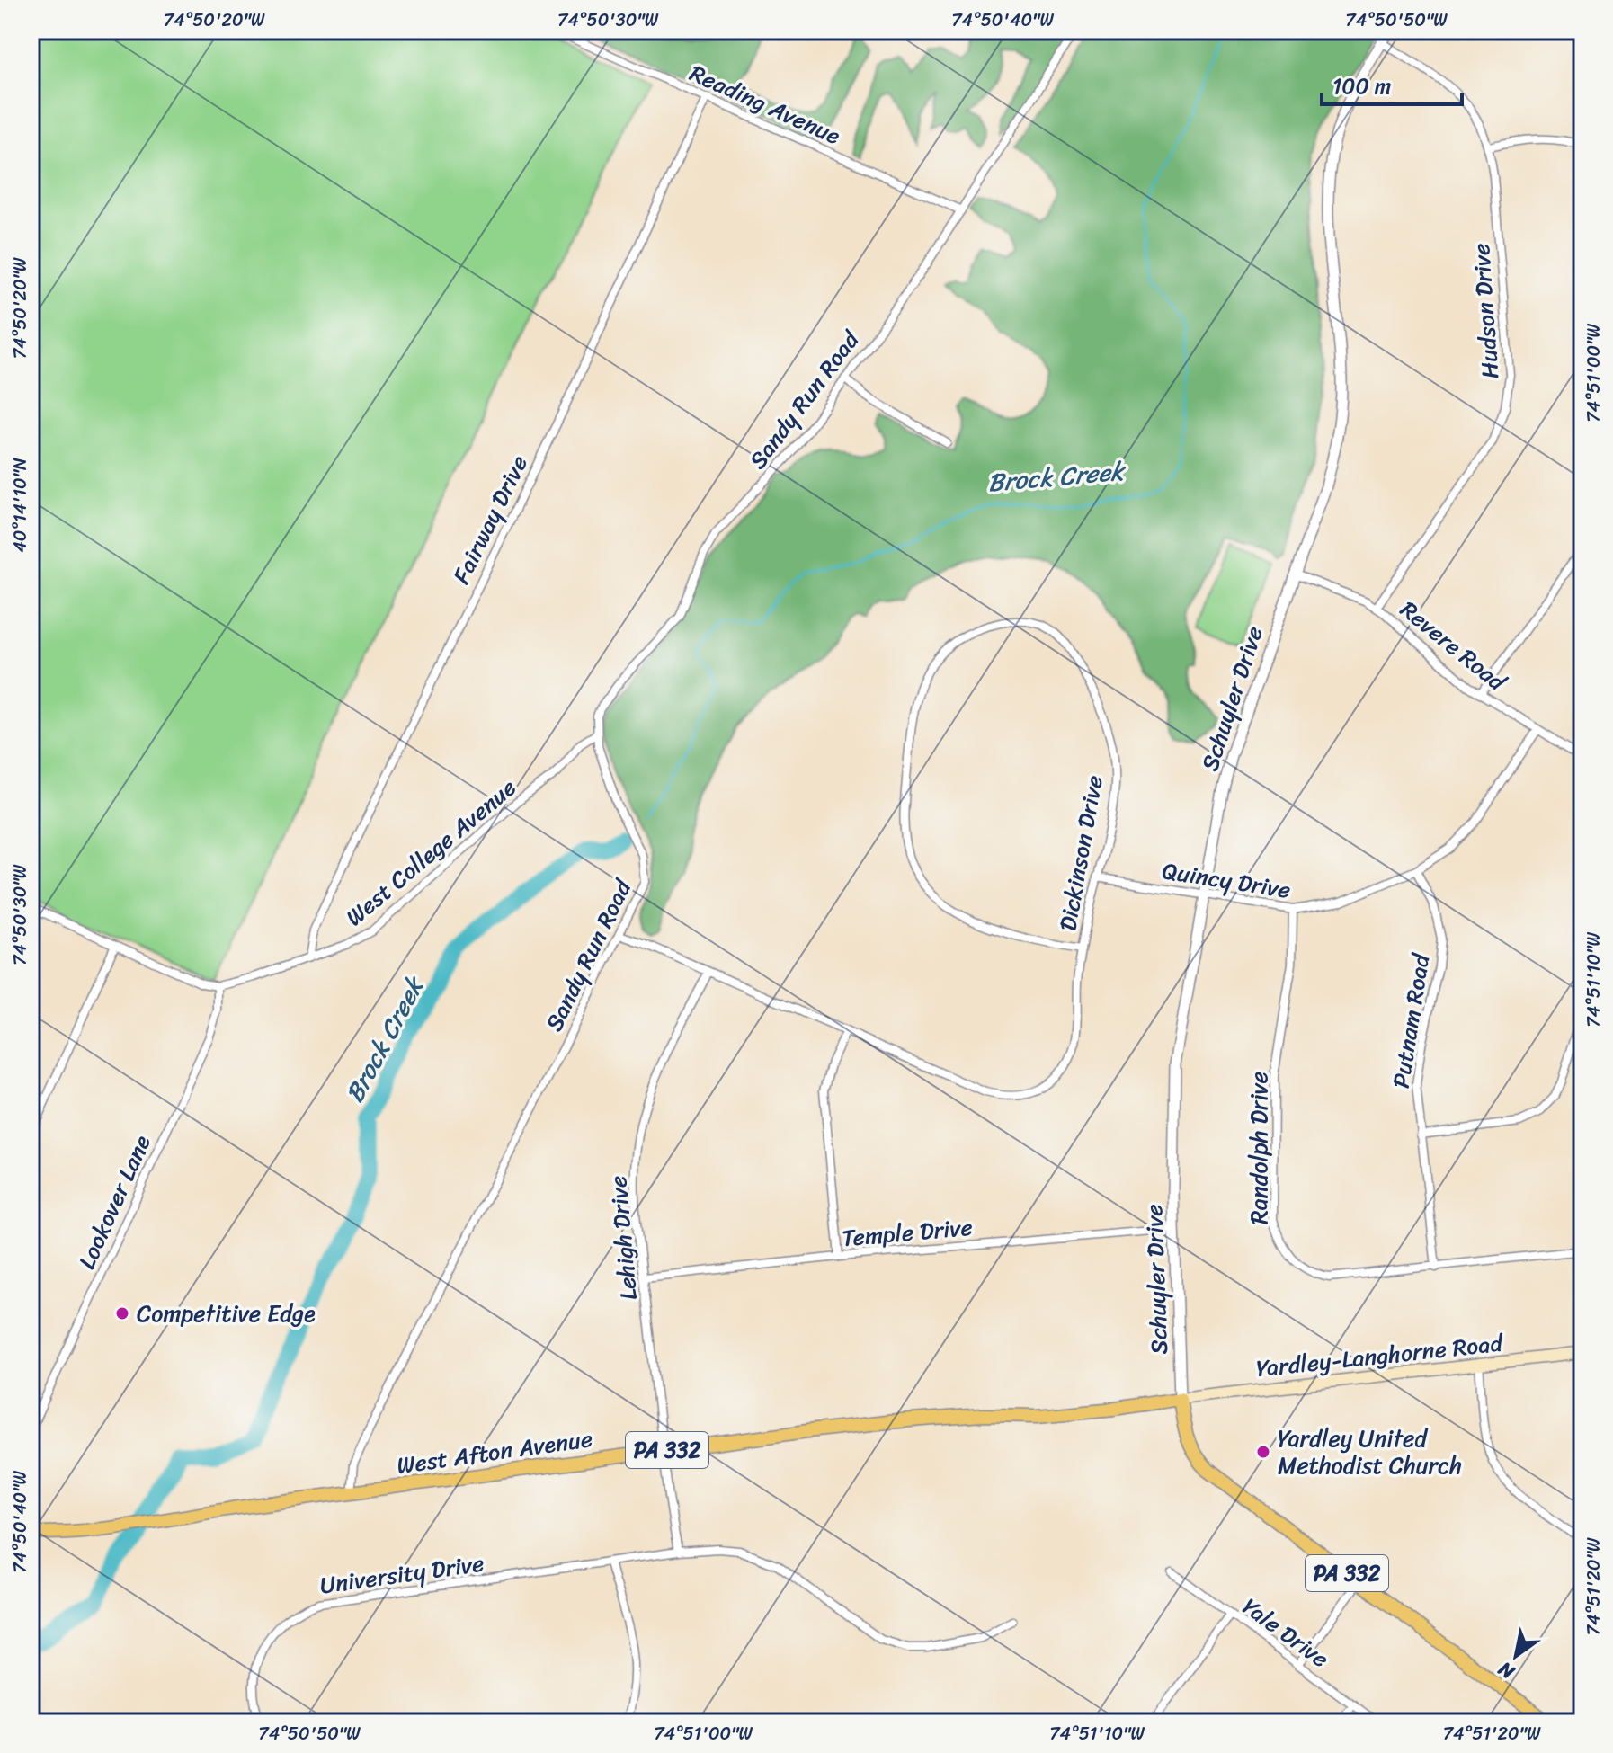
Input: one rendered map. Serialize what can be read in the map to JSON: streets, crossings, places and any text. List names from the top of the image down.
{
  "streets": {
    "main road": ["Yardley-Langhorne Road", "PA 332", "West Afton Avenue"],
    "street": [
      "Reading Avenue",
      "Hudson Drive",
      "Sandy Run Road",
      "Fairway Drive",
      "Revere Road",
      "Schuyler Drive",
      "West College Avenue",
      "Dickinson Drive",
      "Quincy Drive",
      "Putnam Road",
      "Randolph Drive",
      "Lookover Lane",
      "Temple Drive",
      "Lehigh Drive",
      "University Drive",
      "Yale Drive"
    ]
  },
  "crossings": [
    ["Reading Avenue", "Sandy Run Road"],
    ["Reading Avenue", "Fairway Drive"],
    ["Hudson Drive", "Revere Road"],
    ["Hudson Drive", "Schuyler Drive"],
    ["Sandy Run Road", "West College Avenue"],
    ["Sandy Run Road", "Dickinson Drive"],
    ["Sandy Run Road", "West Afton Avenue"],
    ["Fairway Drive", "West College Avenue"],
    ["Revere Road", "Schuyler Drive"],
    ["Revere Road", "Quincy Drive"],
    ["Schuyler Drive", "Quincy Drive"],
    ["Schuyler Drive", "Temple Drive"],
    ["Schuyler Drive", "Yardley-Langhorne Road"],
    ["Schuyler Drive", "PA 332"],
    ["Schuyler Drive", "West Afton Avenue"],
    ["West College Avenue", "Lookover Lane"],
    ["Dickinson Drive", "Quincy Drive"],
    ["Dickinson Drive", "Lehigh Drive"],
    ["Quincy Drive", "Putnam Road"],
    ["Quincy Drive", "Randolph Drive"],
    ["Putnam Road", "Randolph Drive"],
    ["Temple Drive", "Lehigh Drive"],
    ["Lehigh Drive", "West Afton Avenue"],
    ["Lehigh Drive", "University Drive"],
    ["Yardley-Langhorne Road", "PA 332"],
    ["Yardley-Langhorne Road", "West Afton Avenue"],
    ["PA 332", "West Afton Avenue"]
  ],
  "water": ["Brock Creek"],
  "places": ["Competitive Edge", "Yardley United Methodist Church"],
  "scale_bar": "100 m",
  "north": "bottom left",
  "coordinates": [
    "74°50'20\"W",
    "74°50'30\"W",
    "74°50'40\"W",
    "74°50'50\"W",
    "74°51'00\"W",
    "40°14'10\"N",
    "74°51'10\"W",
    "74°51'20\"W"
  ]
}
